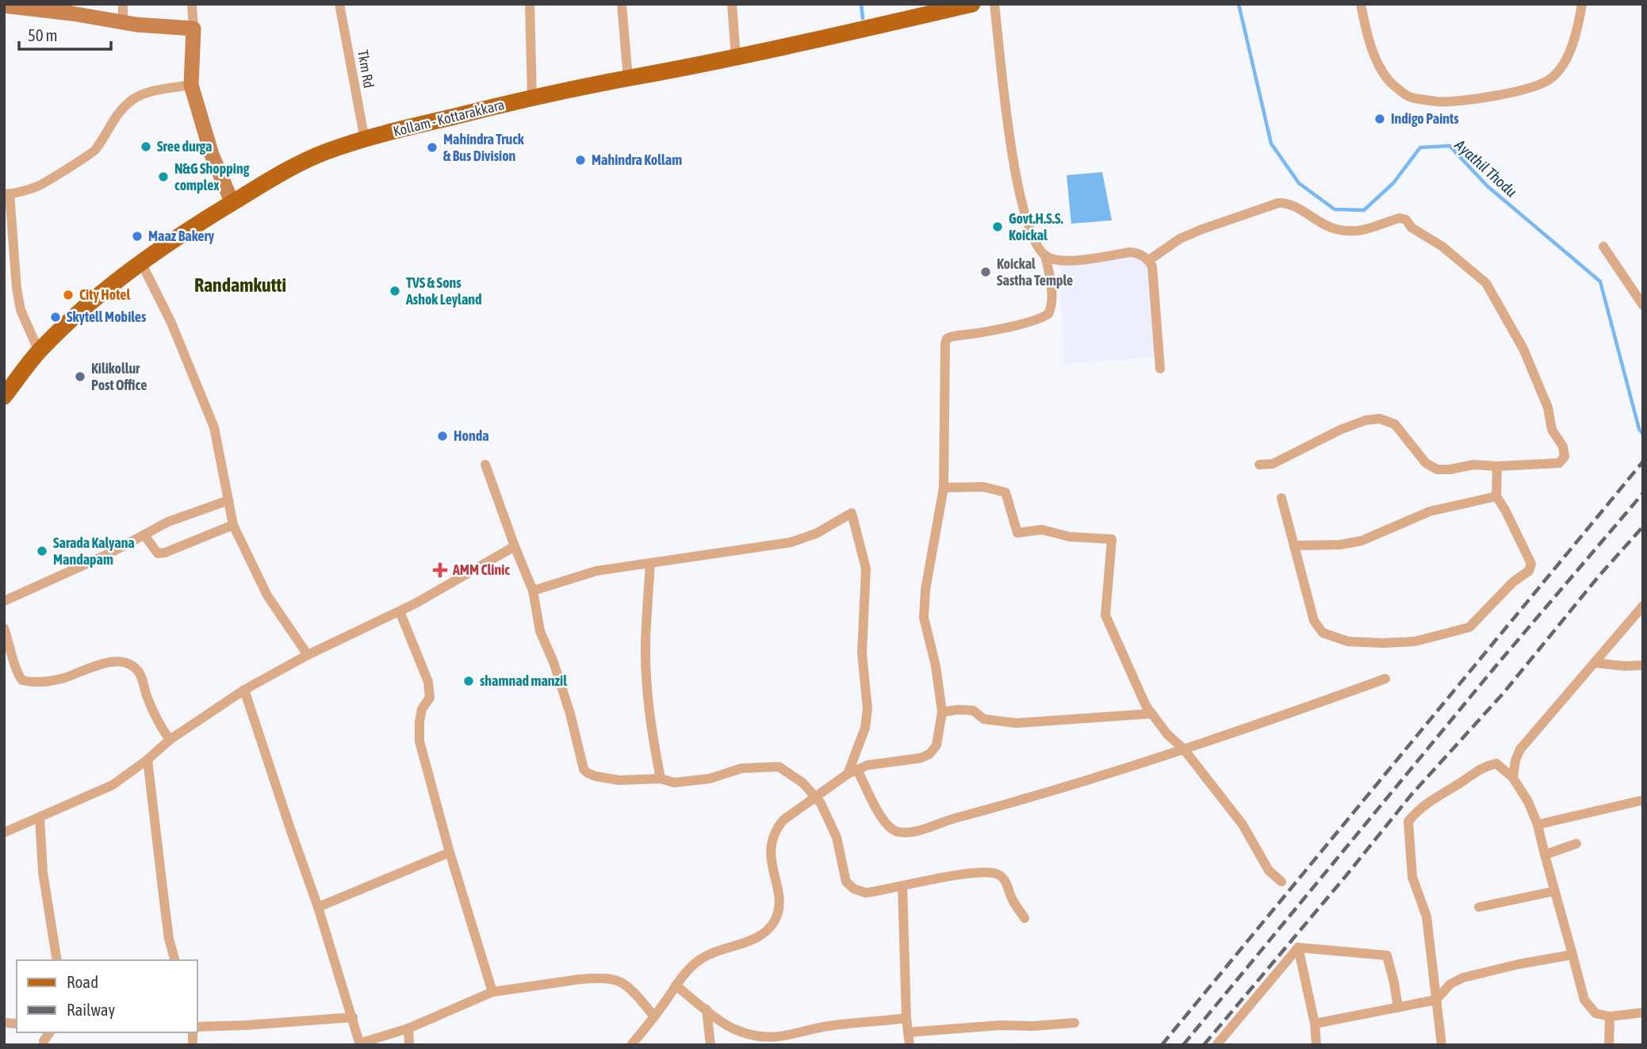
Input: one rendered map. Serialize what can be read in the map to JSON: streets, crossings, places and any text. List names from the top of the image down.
{
  "streets": {
    "main road": ["Kollam - Kottarakkara"],
    "street": ["Tkm Rd"]
  },
  "crossings": [
    ["Tkm Rd", "Kollam - Kottarakkara"]
  ],
  "districts": ["Randamkutti"],
  "water": ["Ayathil Thodu"],
  "places": {
    "other": [
      "Indigo Paints",
      "Sree durga",
      "Mahindra Truck & Bus Division",
      "Mahindra Kollam",
      "N&G Shopping complex",
      "Govt.H.S.S. Koickal",
      "Maaz Bakery",
      "Koickal Sastha Temple",
      "TVS & Sons Ashok Leyland",
      "City Hotel",
      "Skytell Mobiles",
      "Kilikollur Post Office",
      "Honda",
      "Sarada Kalyana Mandapam",
      "shamnad manzil"
    ],
    "health": ["AMM Clinic"]
  },
  "legend": ["Road", "Railway"],
  "scale_bar": "50 m"
}
